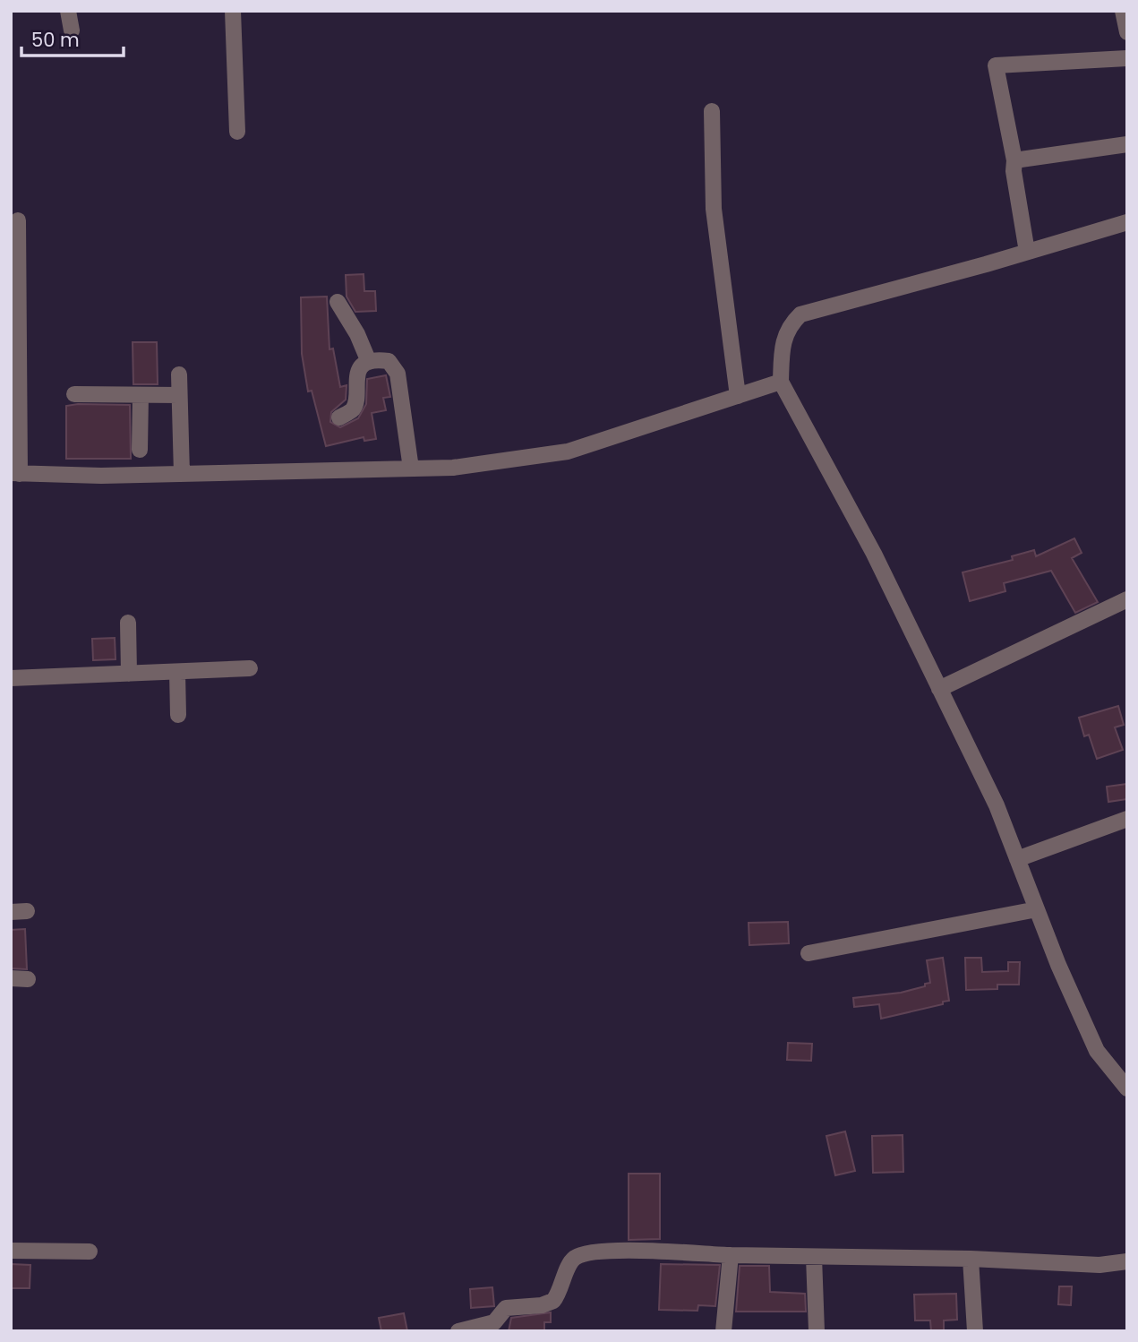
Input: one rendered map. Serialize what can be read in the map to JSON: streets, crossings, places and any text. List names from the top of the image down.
{
  "scale_bar": "50 m"
}
